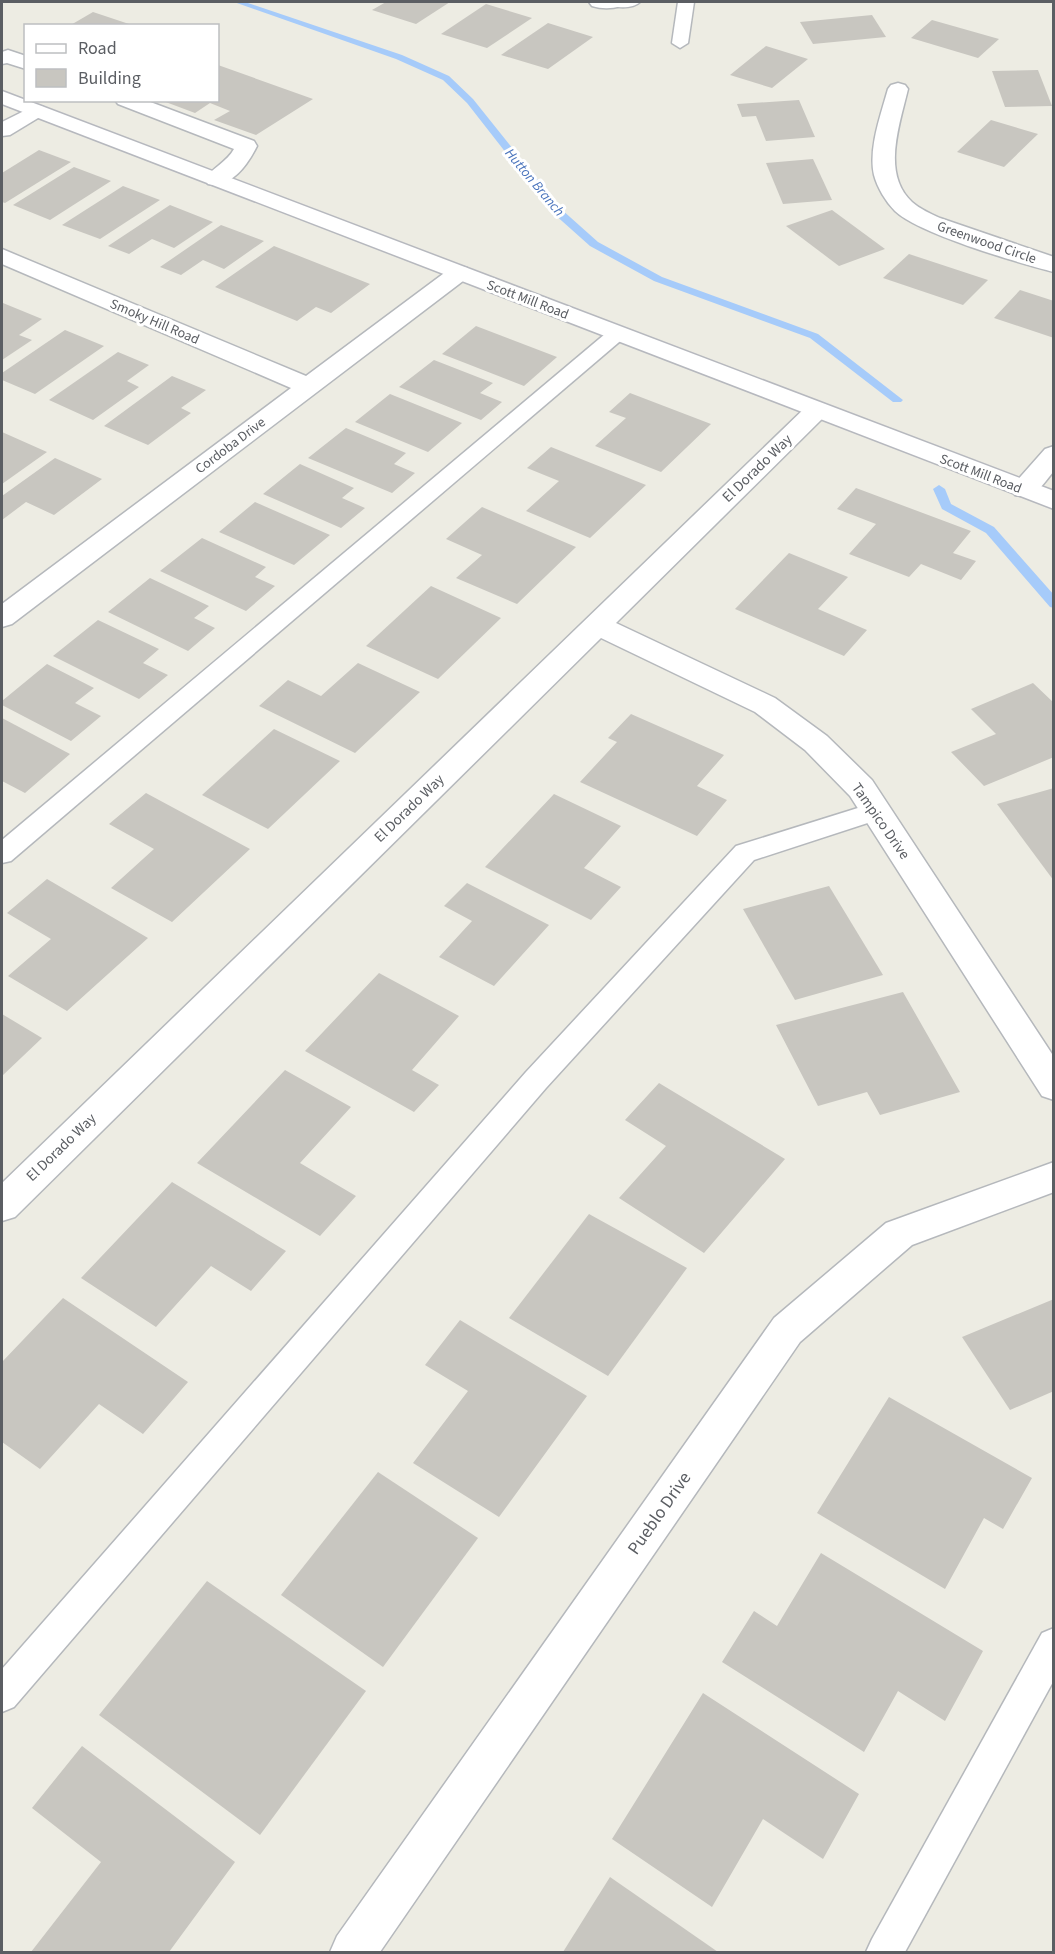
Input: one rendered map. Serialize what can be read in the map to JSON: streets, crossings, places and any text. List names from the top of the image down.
{
  "streets": {
    "street": [
      "Greenwood Circle",
      "Scott Mill Road",
      "Smoky Hill Road",
      "Cordoba Drive",
      "El Dorado Way",
      "Tampico Drive",
      "Pueblo Drive"
    ]
  },
  "crossings": [
    ["Scott Mill Road", "Cordoba Drive"],
    ["Scott Mill Road", "El Dorado Way"],
    ["Smoky Hill Road", "Cordoba Drive"],
    ["El Dorado Way", "Tampico Drive"]
  ],
  "water": ["Hutton Branch"],
  "legend": ["Road", "Building"]
}
